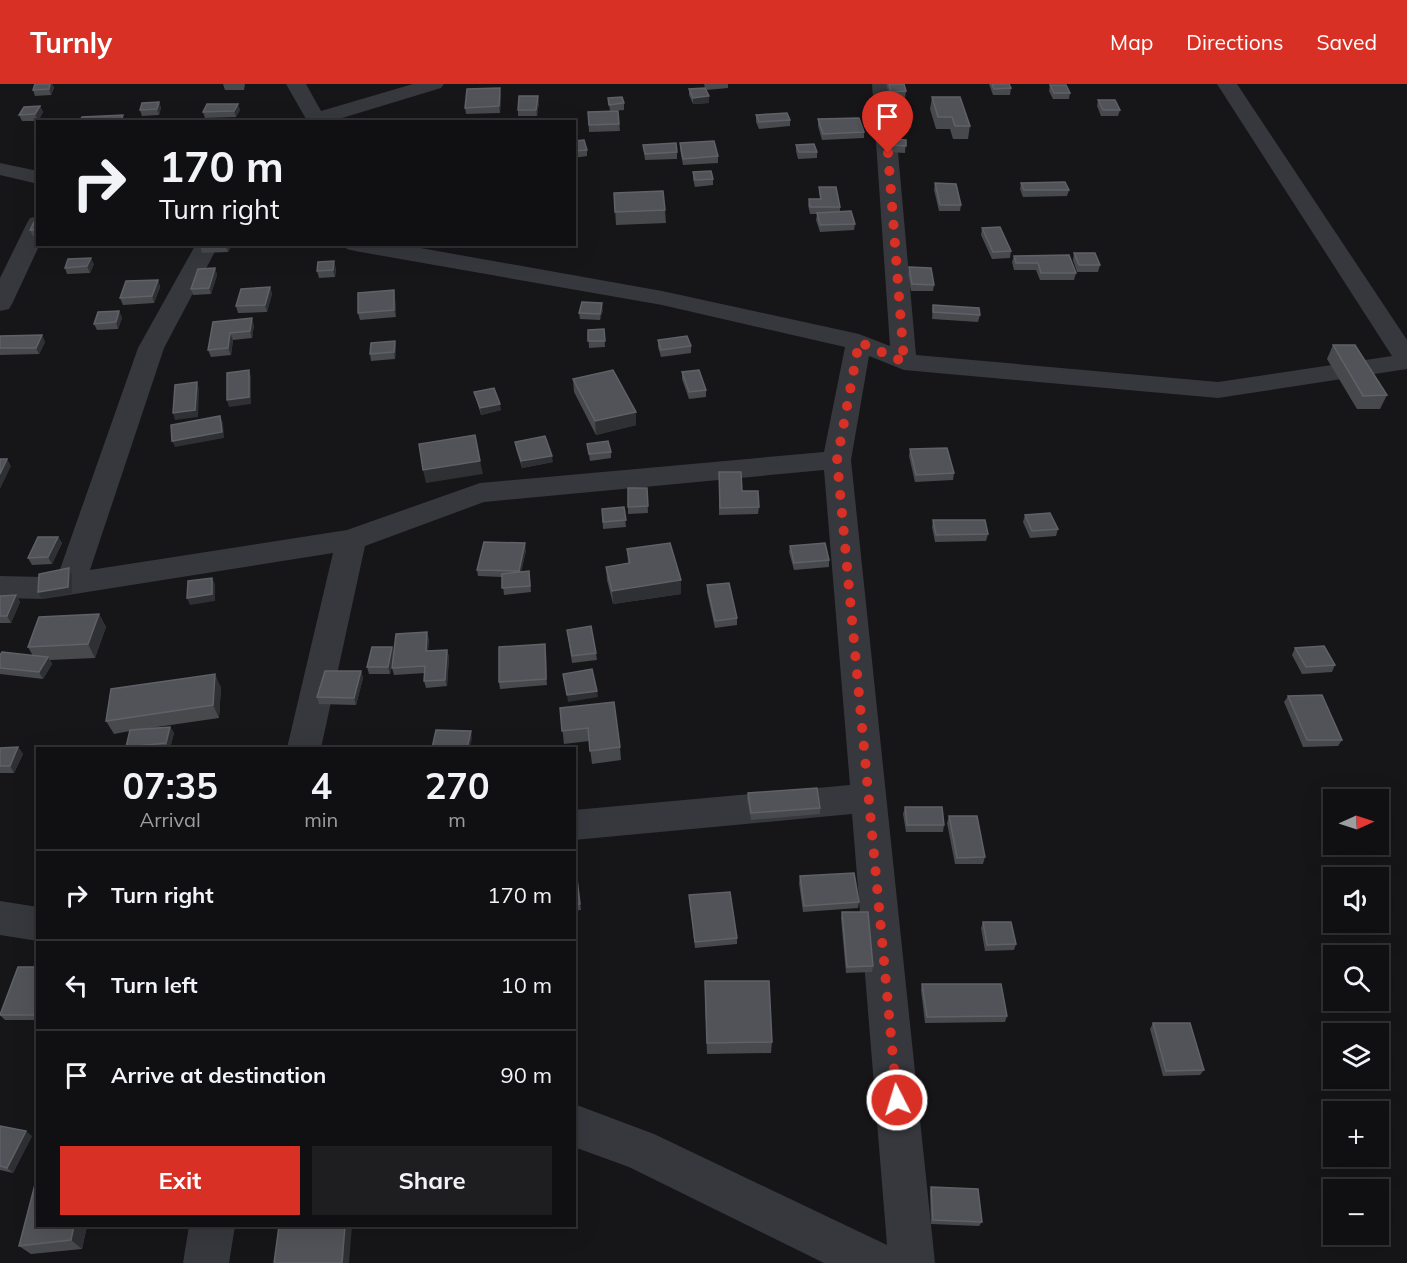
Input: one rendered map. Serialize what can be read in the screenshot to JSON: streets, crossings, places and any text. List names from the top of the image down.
{
  "north": "right",
  "page": {
    "header": "Turnly",
    "nav": ["Map", "Directions", "Saved"],
    "turn": ["170 m", "Turn right"],
    "eta": [
      "07:35",
      "Arrival",
      "4",
      "min",
      "270",
      "m"
    ],
    "map_buttons": ["+", "−"],
    "list": [
      {
        "name": "Turn right",
        "value": "170 m"
      },
      {
        "name": "Turn left",
        "value": "10 m"
      },
      {
        "name": "Arrive at destination",
        "value": "90 m"
      }
    ],
    "buttons": ["Exit", "Share"]
  }
}
